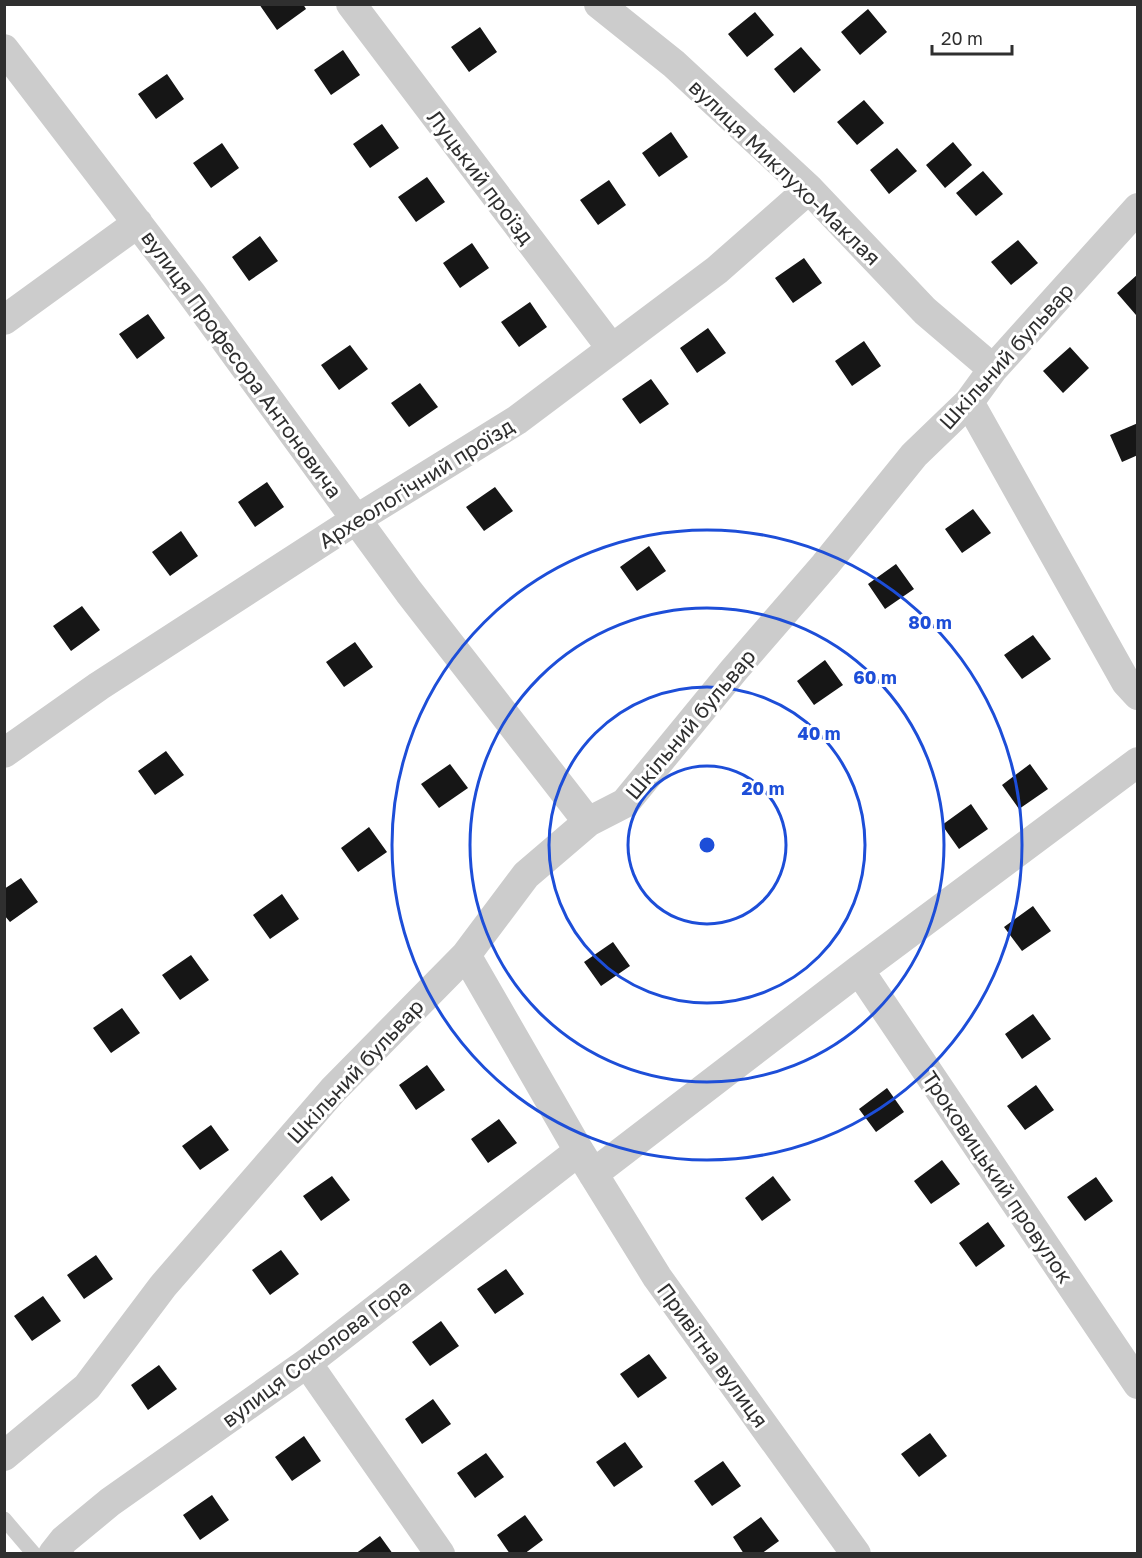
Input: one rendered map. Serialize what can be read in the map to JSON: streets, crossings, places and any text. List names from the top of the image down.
{
  "streets": {
    "street": [
      "вулиця Миклухо-Маклая",
      "Луцький проїзд",
      "Шкільний бульвар",
      "вулиця Професора Антоновича",
      "Археологічний проїзд",
      "Троковицький провулок",
      "вулиця Соколова Гора",
      "Привітна вулиця"
    ]
  },
  "crossings": [
    ["вулиця Миклухо-Маклая", "Шкільний бульвар"],
    ["вулиця Миклухо-Маклая", "Археологічний проїзд"],
    ["Луцький проїзд", "Археологічний проїзд"],
    ["Шкільний бульвар", "вулиця Професора Антоновича"],
    ["вулиця Професора Антоновича", "Археологічний проїзд"],
    ["Троковицький провулок", "вулиця Соколова Гора"],
    ["вулиця Соколова Гора", "Привітна вулиця"]
  ],
  "scale_bar": "20 m",
  "rings": [
    "80 m",
    "60 m",
    "40 m",
    "20 m"
  ]
}
